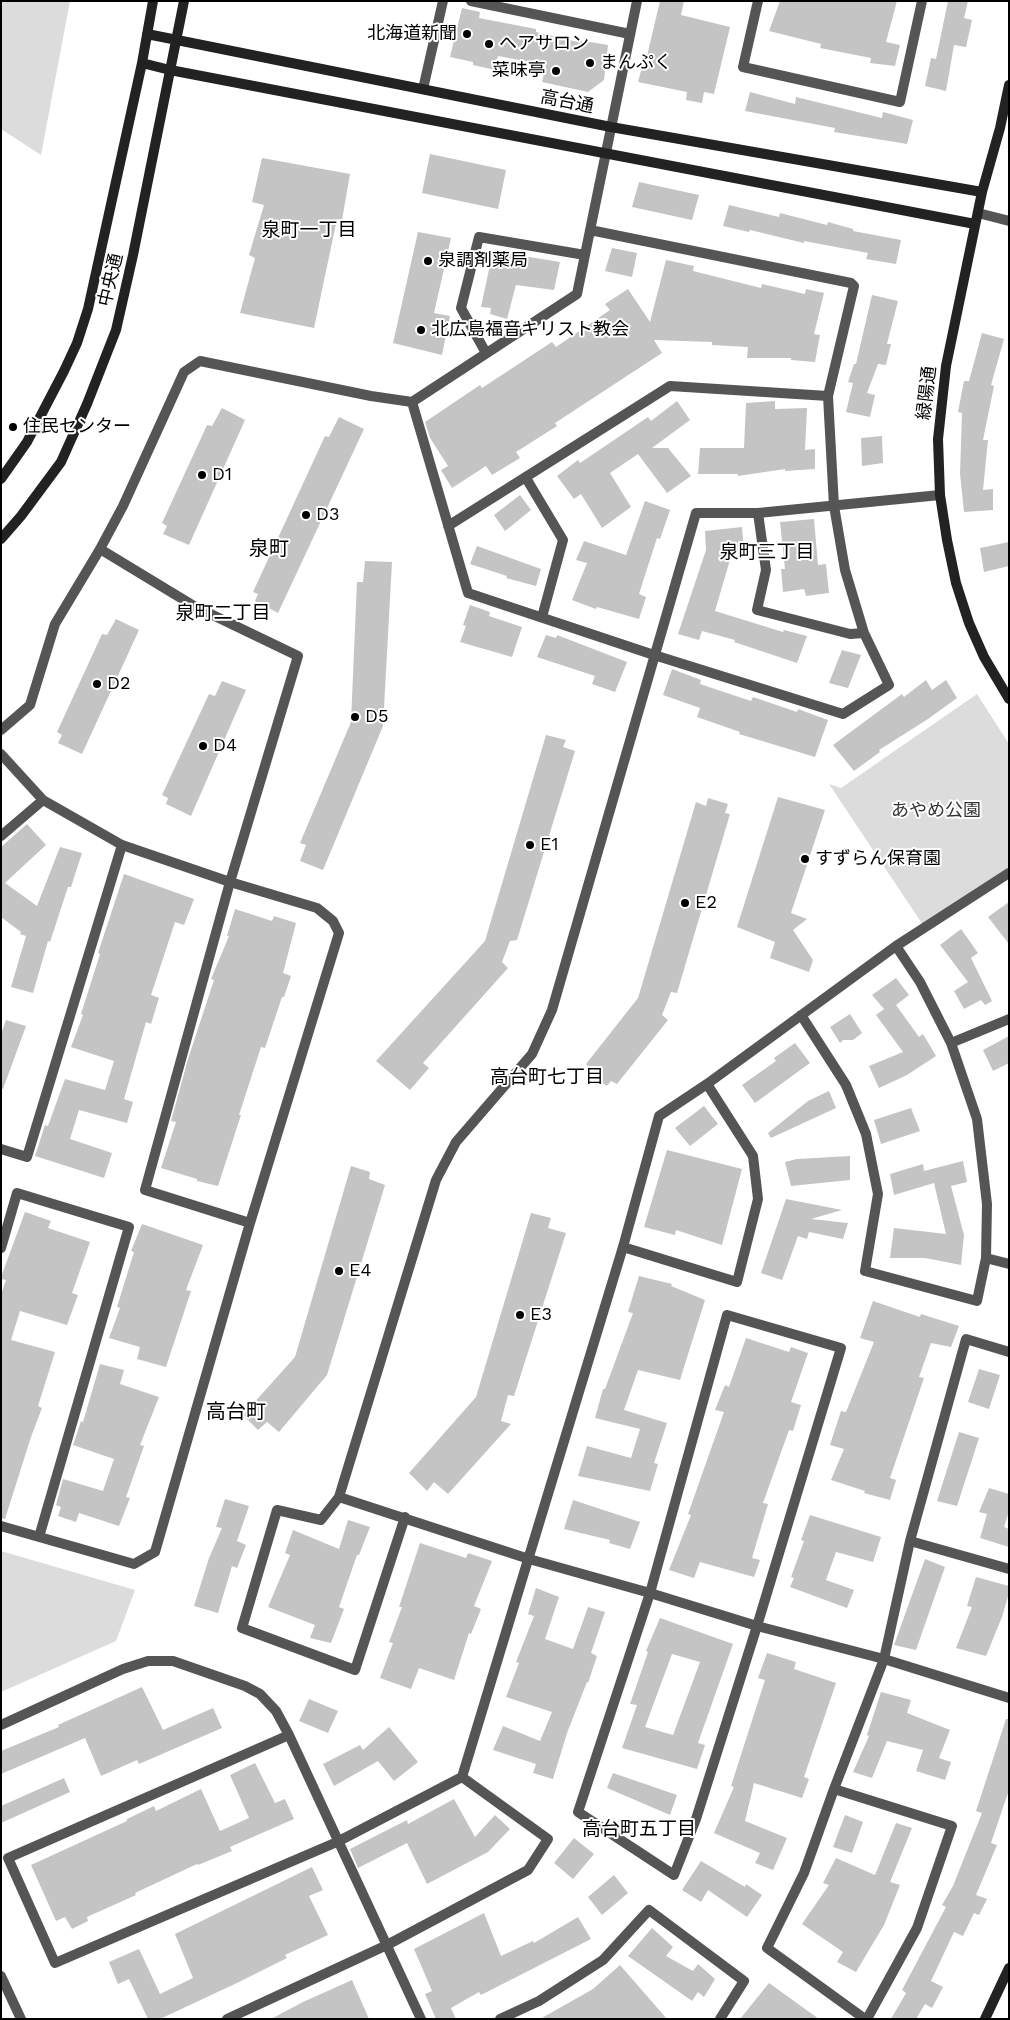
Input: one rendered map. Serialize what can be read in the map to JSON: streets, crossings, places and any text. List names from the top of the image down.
{
  "streets": {
    "street": ["高台通", "中央通", "緑陽通"]
  },
  "crossings": [
    ["高台通", "中央通"],
    ["高台通", "緑陽通"]
  ],
  "districts": [
    "泉町一丁目",
    "泉町",
    "泉町三丁目",
    "泉町二丁目",
    "高台町七丁目",
    "高台町",
    "高台町五丁目"
  ],
  "parks": ["あやめ公園"],
  "places": [
    "北海道新聞",
    "ヘアサロン",
    "まんぷく",
    "菜味亭",
    "泉調剤薬局",
    "北広島福音キリスト教会",
    "住民センター",
    "D1",
    "D3",
    "D2",
    "D5",
    "D4",
    "E1",
    "すずらん保育園",
    "E2",
    "E4",
    "E3"
  ]
}
